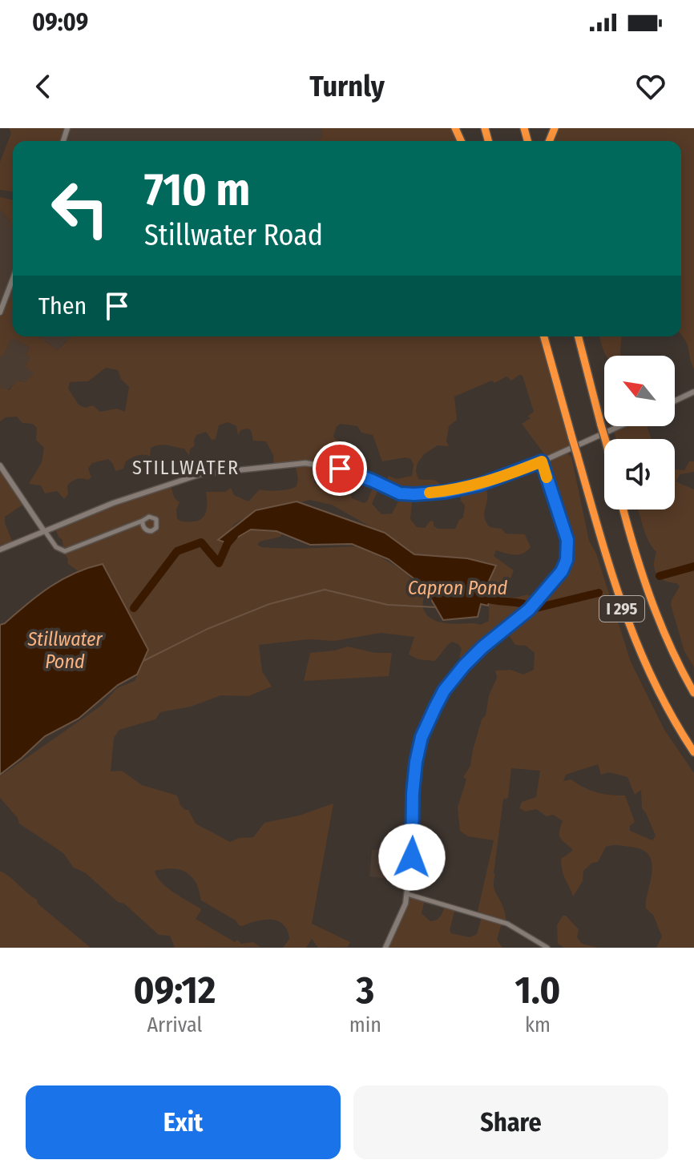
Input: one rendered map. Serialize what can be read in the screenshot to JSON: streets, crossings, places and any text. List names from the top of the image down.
{
  "streets": {
    "highway": ["I 295"]
  },
  "districts": ["STILLWATER"],
  "water": ["Capron Pond", "Stillwater Pond"],
  "north": "top left",
  "page": {
    "status": "09:09",
    "header": "Turnly",
    "turn": ["710 m", "Stillwater Road"],
    "then": "Then",
    "eta": [
      "09:12",
      "Arrival",
      "3",
      "min",
      "1.0",
      "km"
    ],
    "buttons": ["Exit", "Share"]
  }
}
